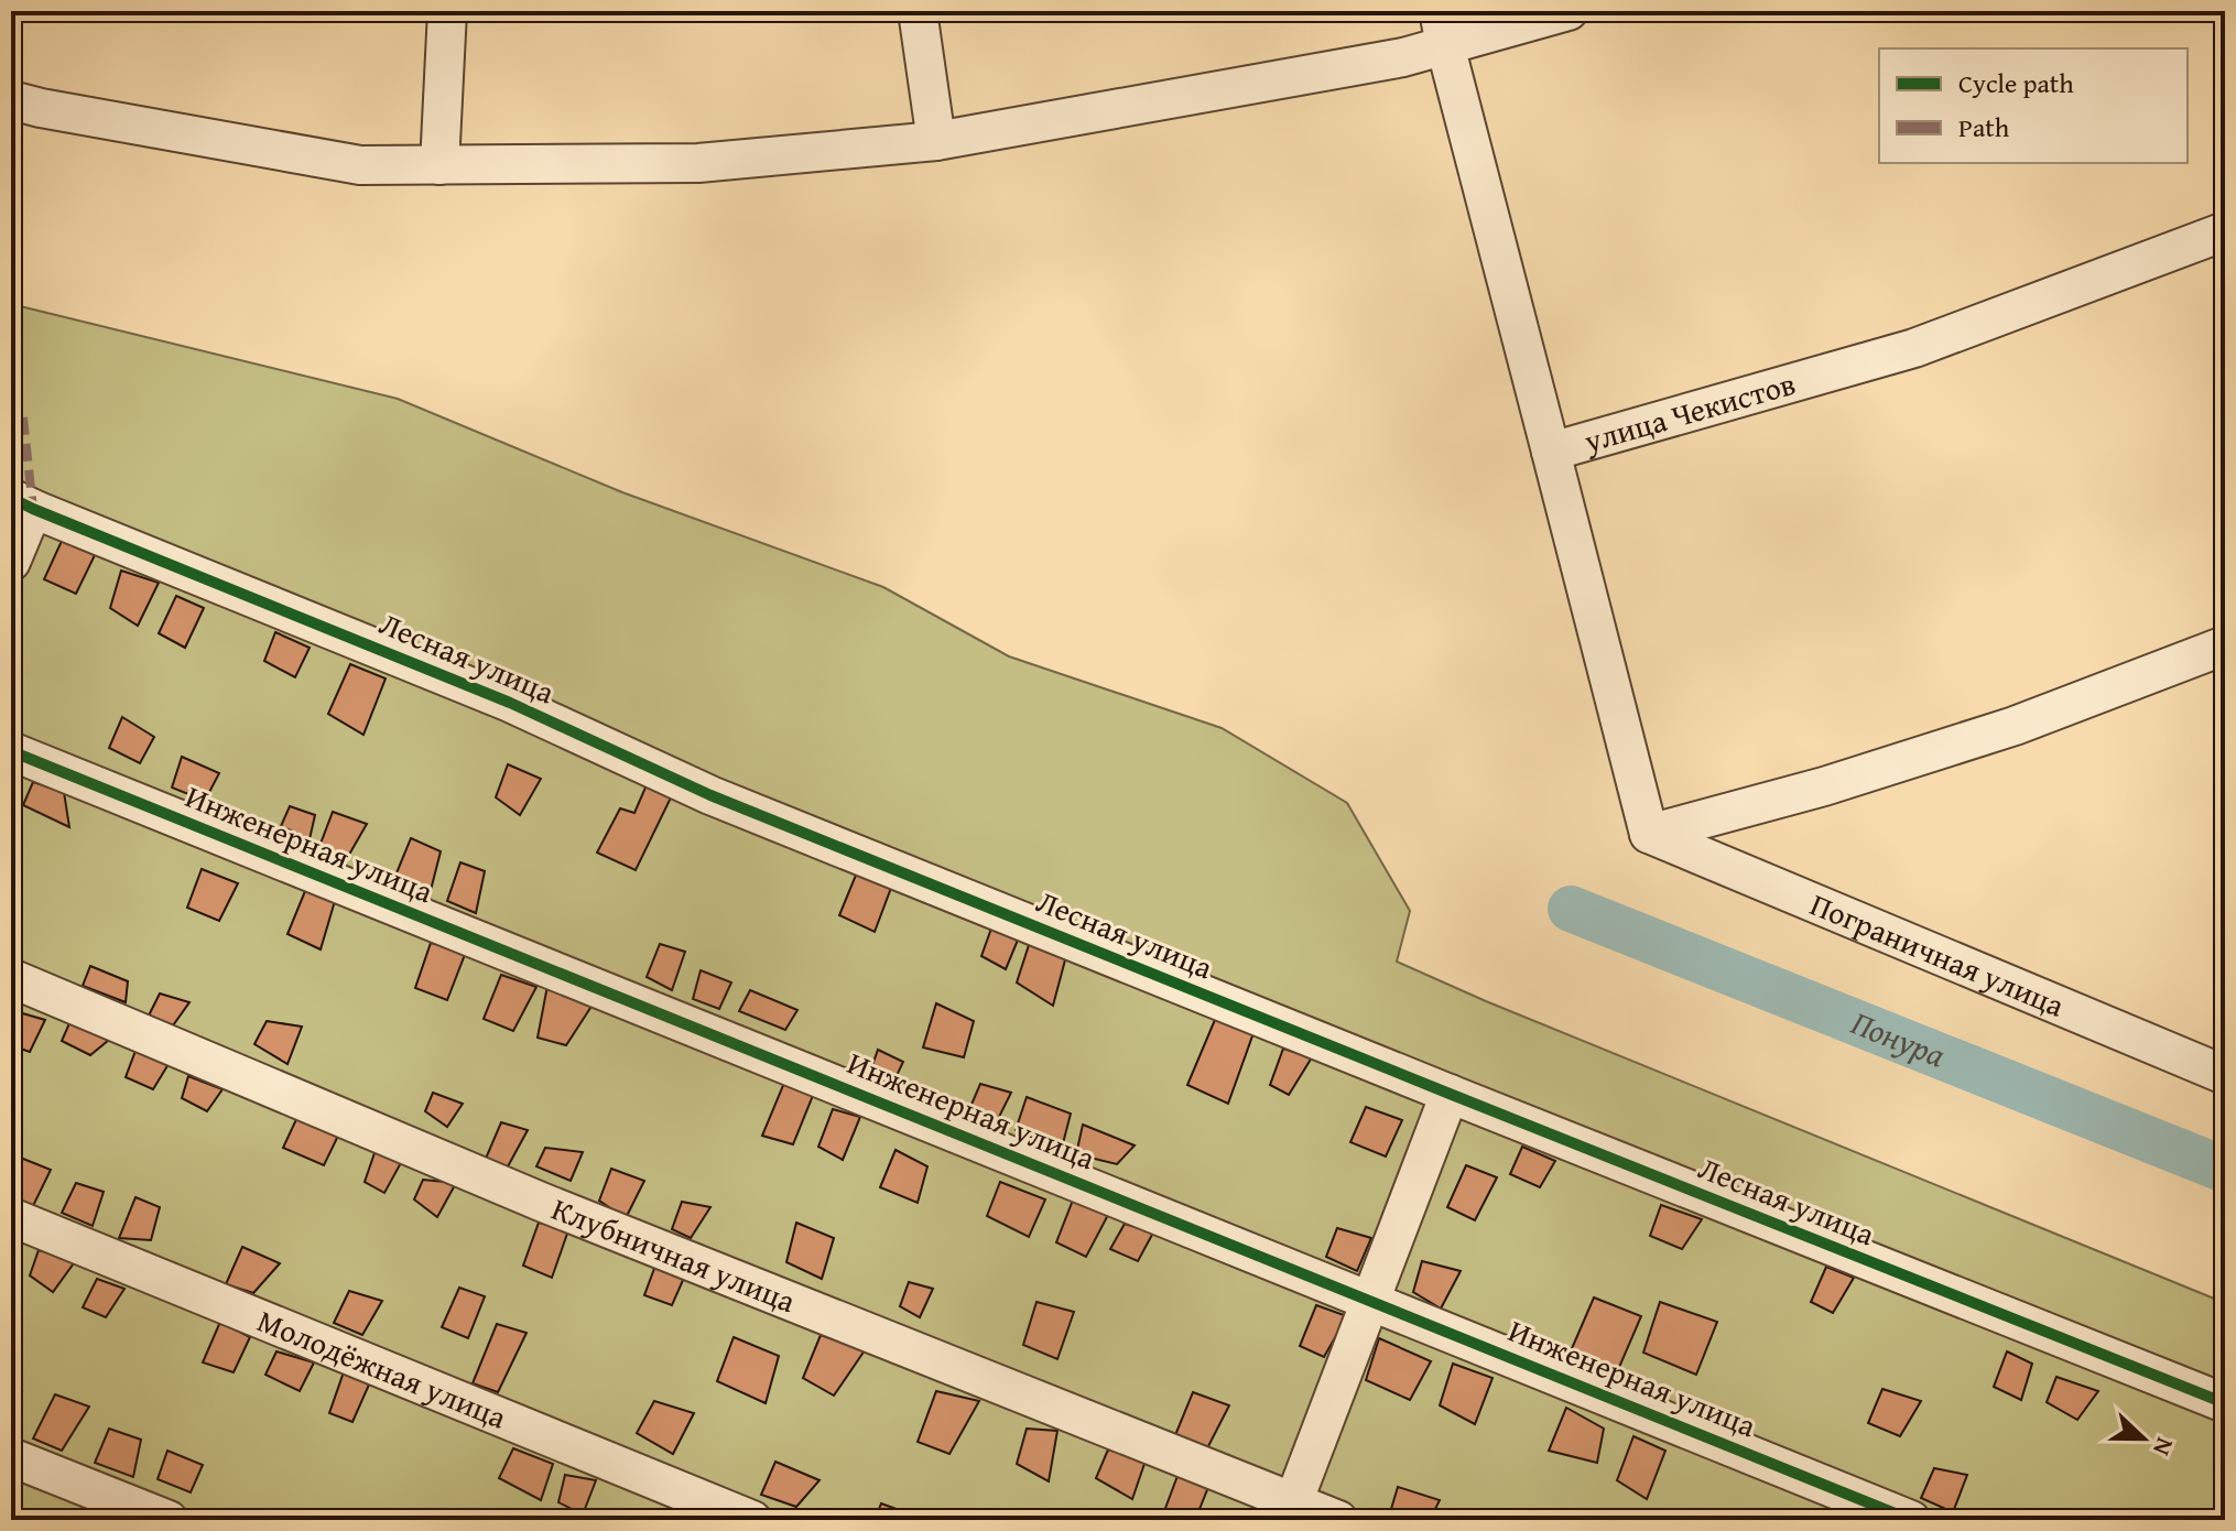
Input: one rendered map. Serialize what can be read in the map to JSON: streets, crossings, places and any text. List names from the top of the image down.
{
  "streets": {
    "street": [
      "улица Чекистов",
      "Лесная улица",
      "Инженерная улица",
      "Пограничная улица",
      "Клубничная улица",
      "Молодёжная улица"
    ]
  },
  "water": ["Понура"],
  "legend": ["Cycle path", "Path"],
  "north": "right"
}
